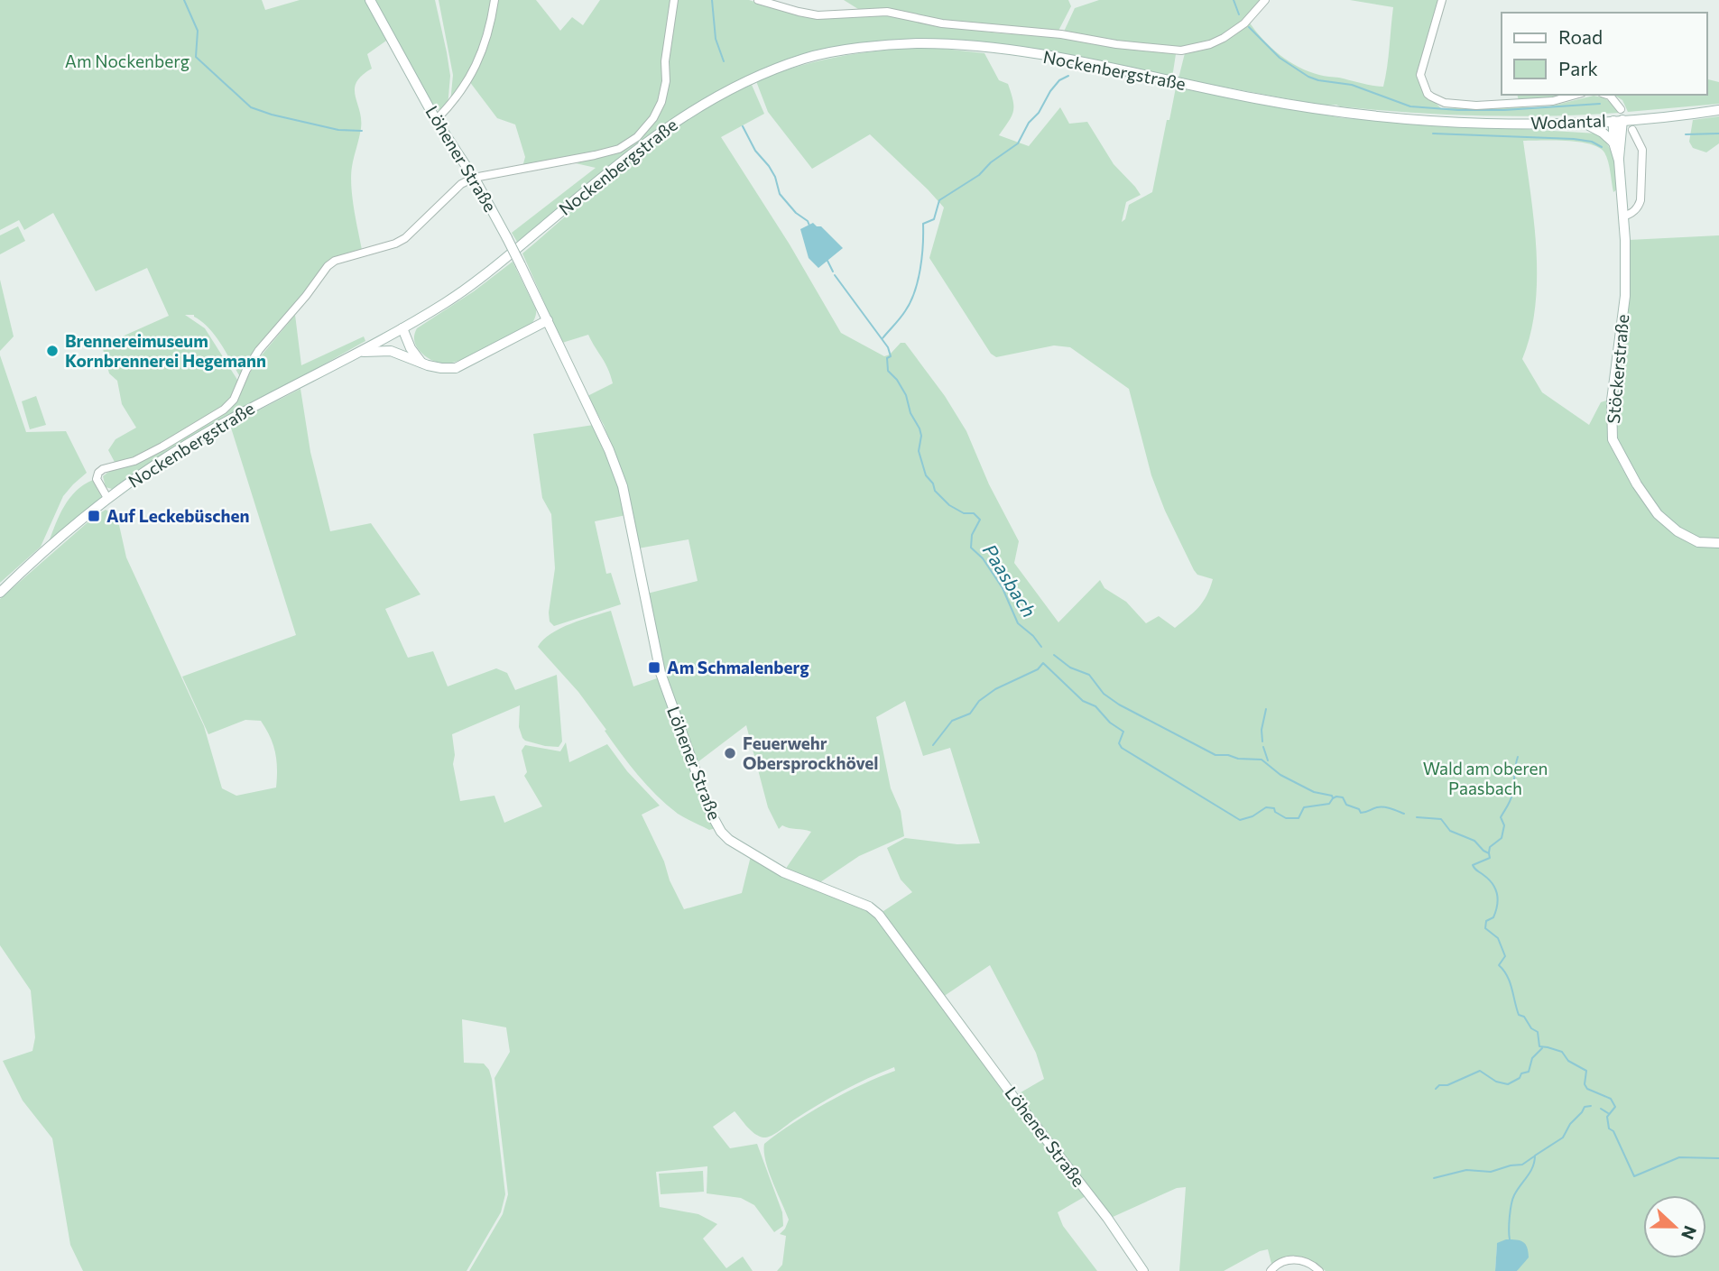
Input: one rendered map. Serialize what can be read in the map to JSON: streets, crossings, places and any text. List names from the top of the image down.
{
  "streets": {
    "street": [
      "Nockenbergstraße",
      "Wodantal",
      "Löhener Straße",
      "Stöckerstraße"
    ]
  },
  "crossings": [
    ["Nockenbergstraße", "Wodantal"],
    ["Nockenbergstraße", "Löhener Straße"],
    ["Wodantal", "Stöckerstraße"]
  ],
  "water": ["Paasbach"],
  "parks": ["Am Nockenberg", "Wald am oberen Paasbach"],
  "places": {
    "other": ["Brennereimuseum Kornbrennerei Hegemann", "Feuerwehr Obersprockhövel"],
    "transit": ["Auf Leckebüschen", "Am Schmalenberg"]
  },
  "legend": ["Road", "Park"],
  "north": "right"
}
